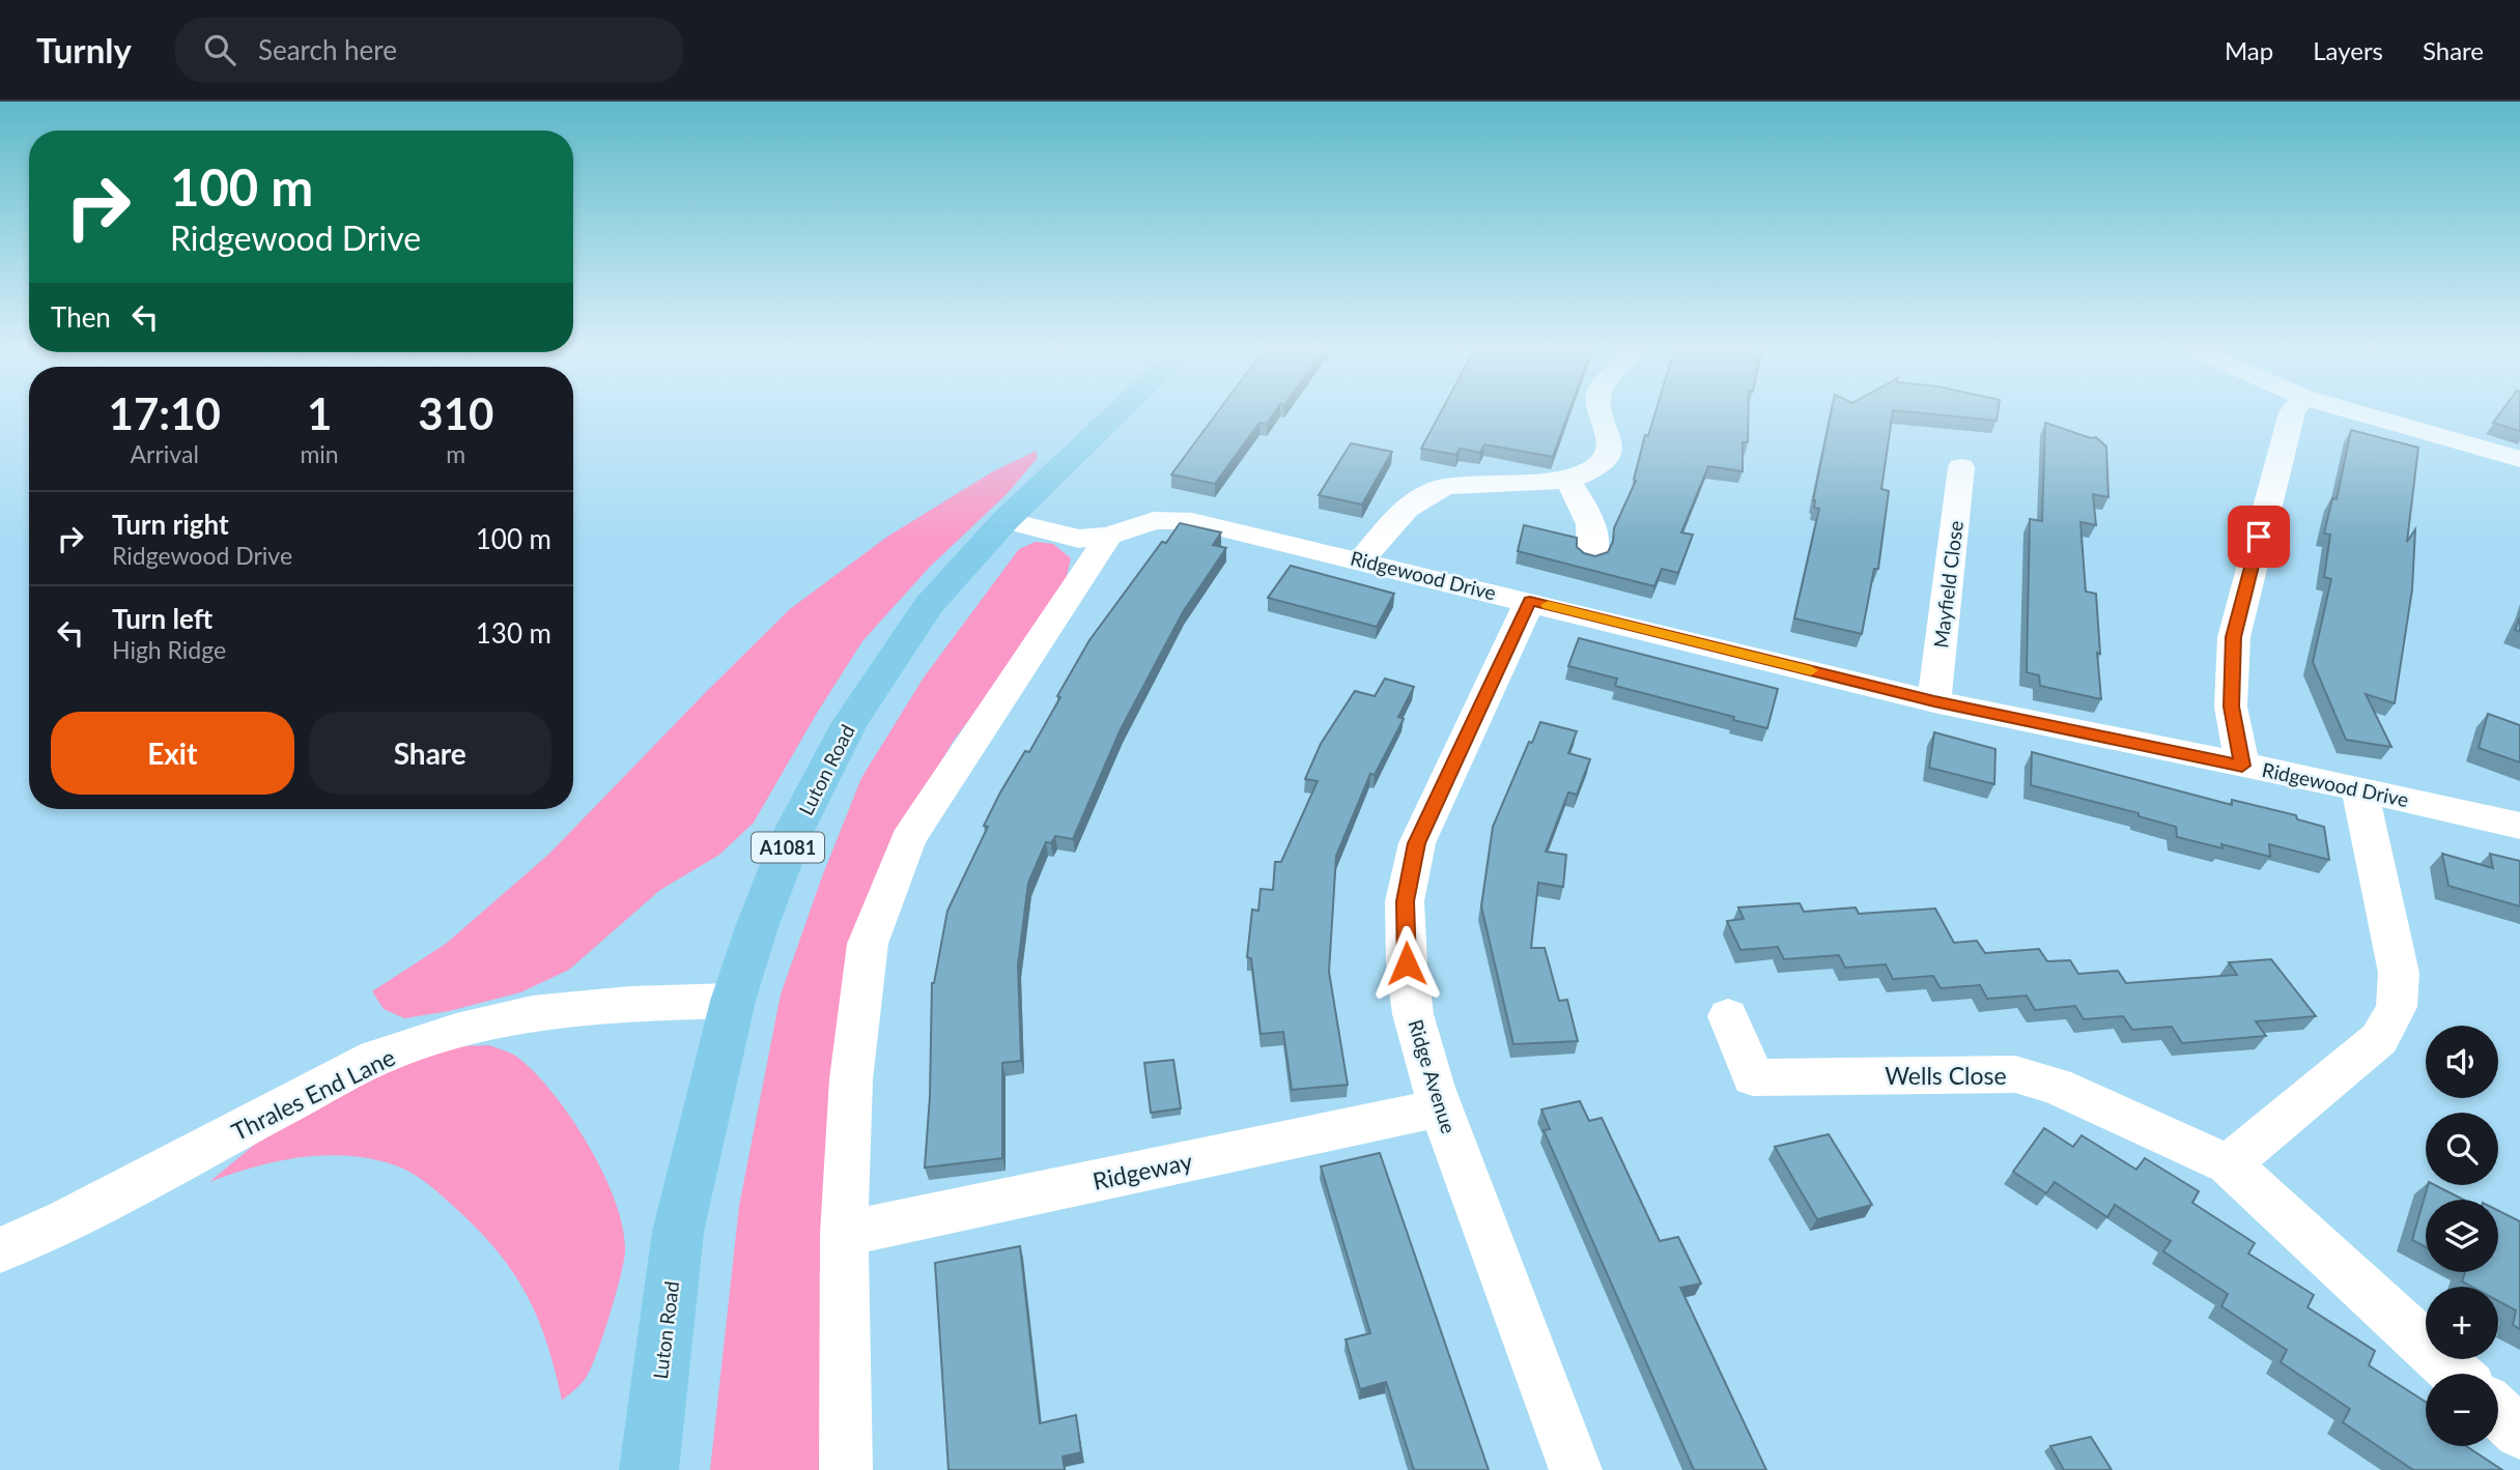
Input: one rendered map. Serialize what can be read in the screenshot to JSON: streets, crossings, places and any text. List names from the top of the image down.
{
  "streets": {
    "main road": ["Luton Road", "A1081"],
    "street": [
      "Ridgewood Drive",
      "Mayfield Close",
      "Wells Close",
      "Ridge Avenue",
      "Thrales End Lane",
      "Ridgeway"
    ]
  },
  "crossings": [
    ["Ridgewood Drive", "Mayfield Close"],
    ["Ridgewood Drive", "Luton Road"],
    ["Ridgewood Drive", "Ridge Avenue"],
    ["Luton Road", "Thrales End Lane"],
    ["Ridge Avenue", "Ridgeway"]
  ],
  "page": {
    "header": "Turnly",
    "search": "Search here",
    "nav": ["Map", "Layers", "Share"],
    "turn": ["100 m", "Ridgewood Drive"],
    "then": "Then",
    "eta": [
      "17:10",
      "Arrival",
      "1",
      "min",
      "310",
      "m"
    ],
    "list": [
      {
        "name": "Turn right",
        "note": "Ridgewood Drive",
        "value": "100 m"
      },
      {
        "name": "Turn left",
        "note": "High Ridge",
        "value": "130 m"
      }
    ],
    "buttons": ["Exit", "Share"],
    "map_buttons": ["+", "−"]
  }
}
